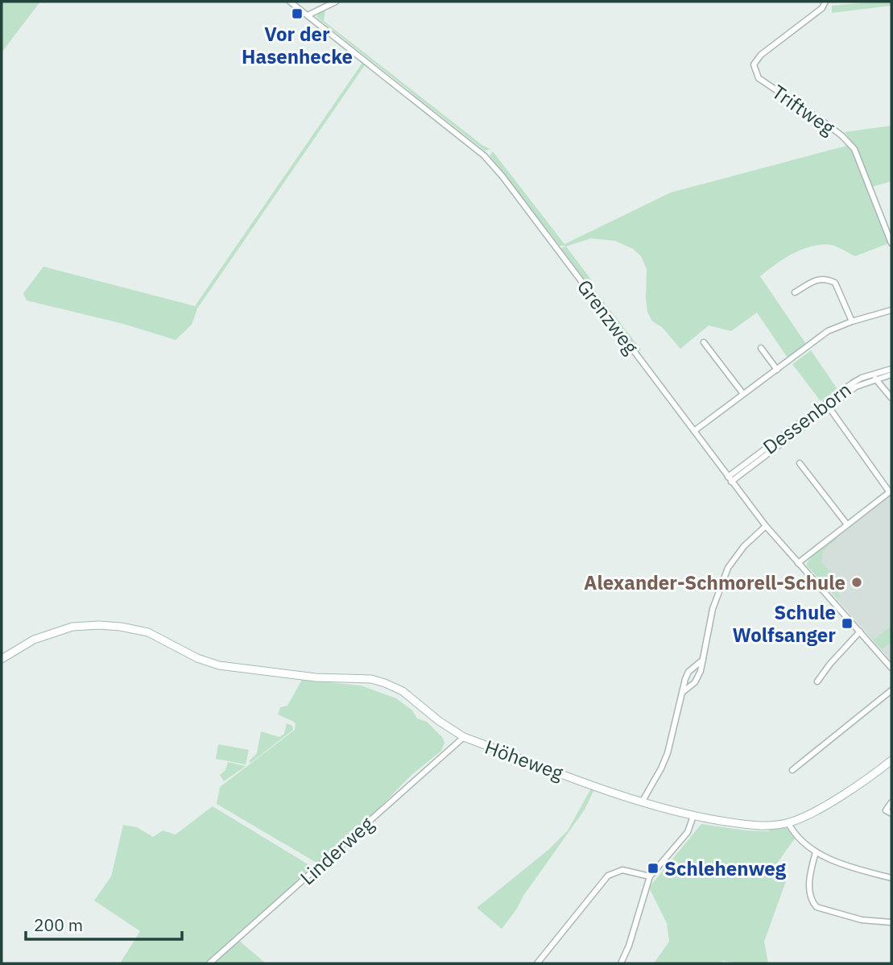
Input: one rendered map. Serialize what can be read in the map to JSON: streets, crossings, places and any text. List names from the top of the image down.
{
  "streets": {
    "street": [
      "Triftweg",
      "Grenzweg",
      "Dessenborn",
      "Höheweg",
      "Linderweg"
    ]
  },
  "crossings": [
    ["Grenzweg", "Dessenborn"],
    ["Höheweg", "Linderweg"]
  ],
  "places": {
    "transit": ["Vor der Hasenhecke", "Schule Wolfsanger", "Schlehenweg"],
    "other": ["Alexander-Schmorell-Schule"]
  },
  "scale_bar": "200 m"
}
